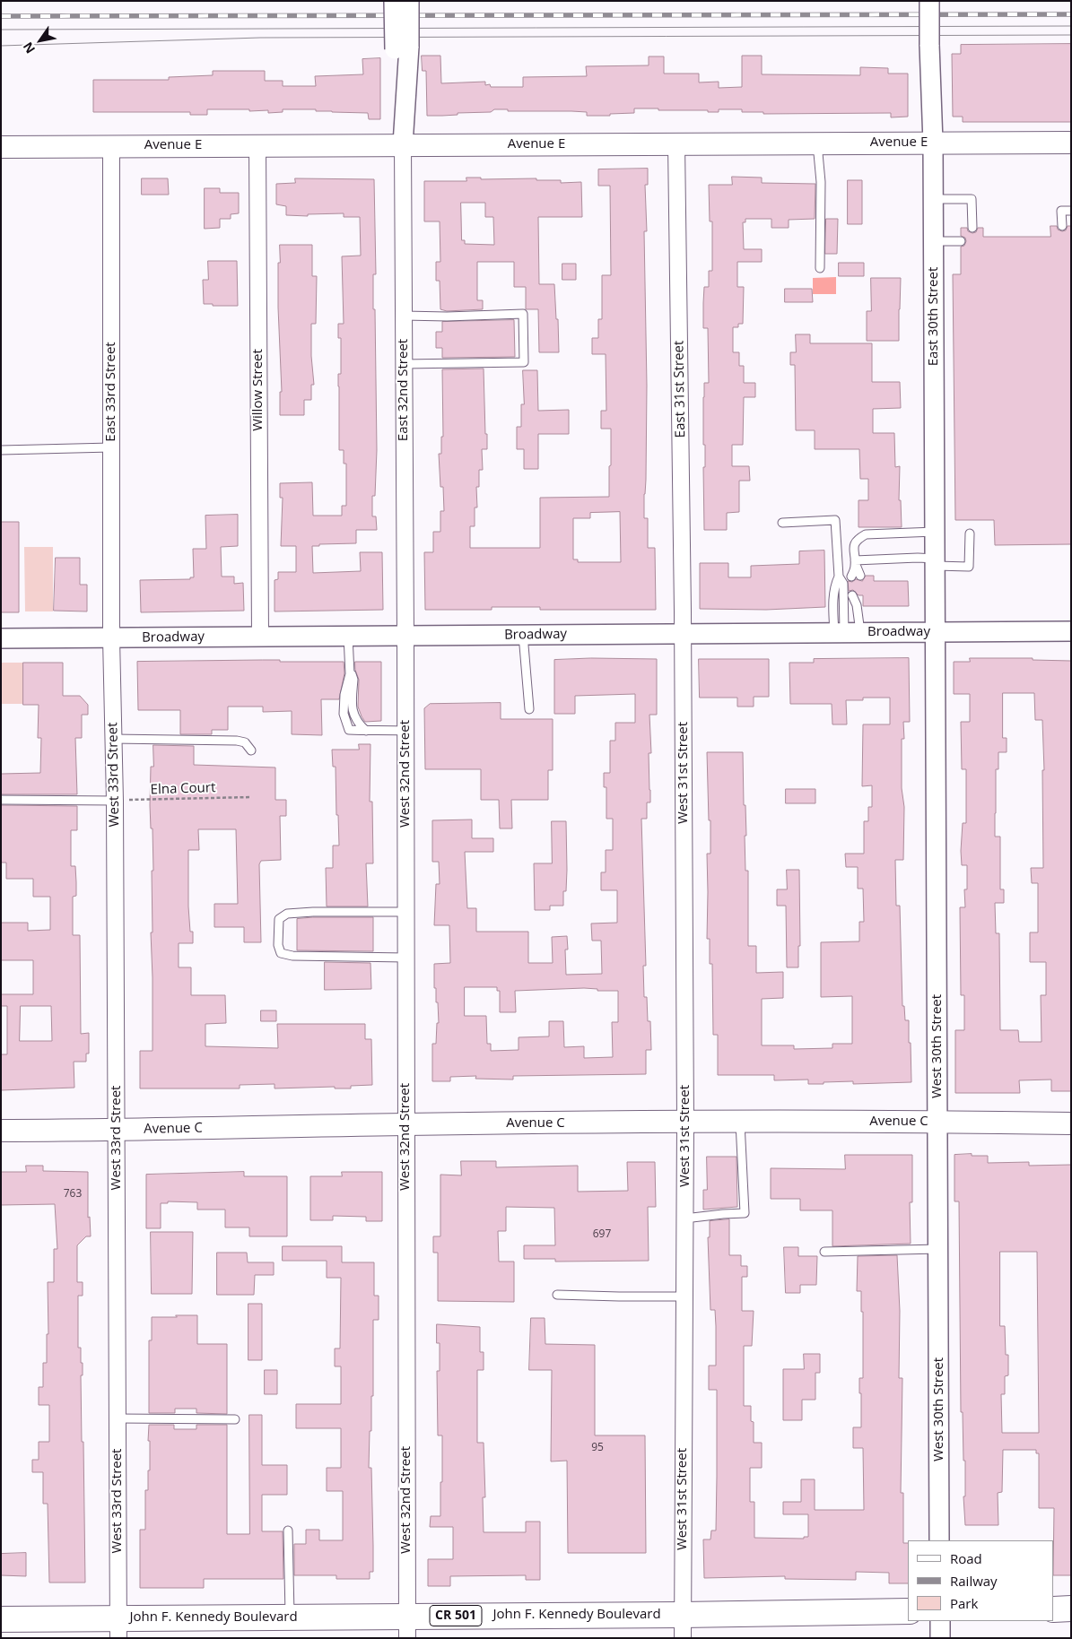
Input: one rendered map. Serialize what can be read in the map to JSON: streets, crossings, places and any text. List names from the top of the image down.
{
  "streets": {
    "main road": [
      "Avenue E",
      "Avenue C",
      "John F. Kennedy Boulevard",
      "CR 501"
    ],
    "street": [
      "East 30th Street",
      "East 31st Street",
      "Willow Street",
      "East 32nd Street",
      "East 33rd Street",
      "Broadway",
      "West 31st Street",
      "West 32nd Street",
      "West 33rd Street",
      "West 30th Street"
    ],
    "path": ["Elna Court"]
  },
  "crossings": [
    ["Avenue E", "East 30th Street"],
    ["Avenue E", "East 31st Street"],
    ["Avenue E", "Willow Street"],
    ["Avenue E", "East 32nd Street"],
    ["Avenue E", "East 33rd Street"],
    ["East 30th Street", "Broadway"],
    ["East 30th Street", "West 30th Street"],
    ["East 31st Street", "Broadway"],
    ["East 31st Street", "West 31st Street"],
    ["Willow Street", "Broadway"],
    ["East 32nd Street", "Broadway"],
    ["East 32nd Street", "West 32nd Street"],
    ["East 33rd Street", "Broadway"],
    ["East 33rd Street", "West 33rd Street"],
    ["Broadway", "West 31st Street"],
    ["Broadway", "West 32nd Street"],
    ["Broadway", "West 33rd Street"],
    ["Broadway", "West 30th Street"],
    ["West 31st Street", "Avenue C"],
    ["West 31st Street", "John F. Kennedy Boulevard"],
    ["West 32nd Street", "Avenue C"],
    ["West 32nd Street", "John F. Kennedy Boulevard"],
    ["West 33rd Street", "Elna Court"],
    ["West 33rd Street", "Avenue C"],
    ["West 33rd Street", "John F. Kennedy Boulevard"],
    ["West 30th Street", "Avenue C"]
  ],
  "house_numbers": ["763", "697", "95"],
  "legend": ["Road", "Railway", "Park"],
  "north": "bottom left"
}
